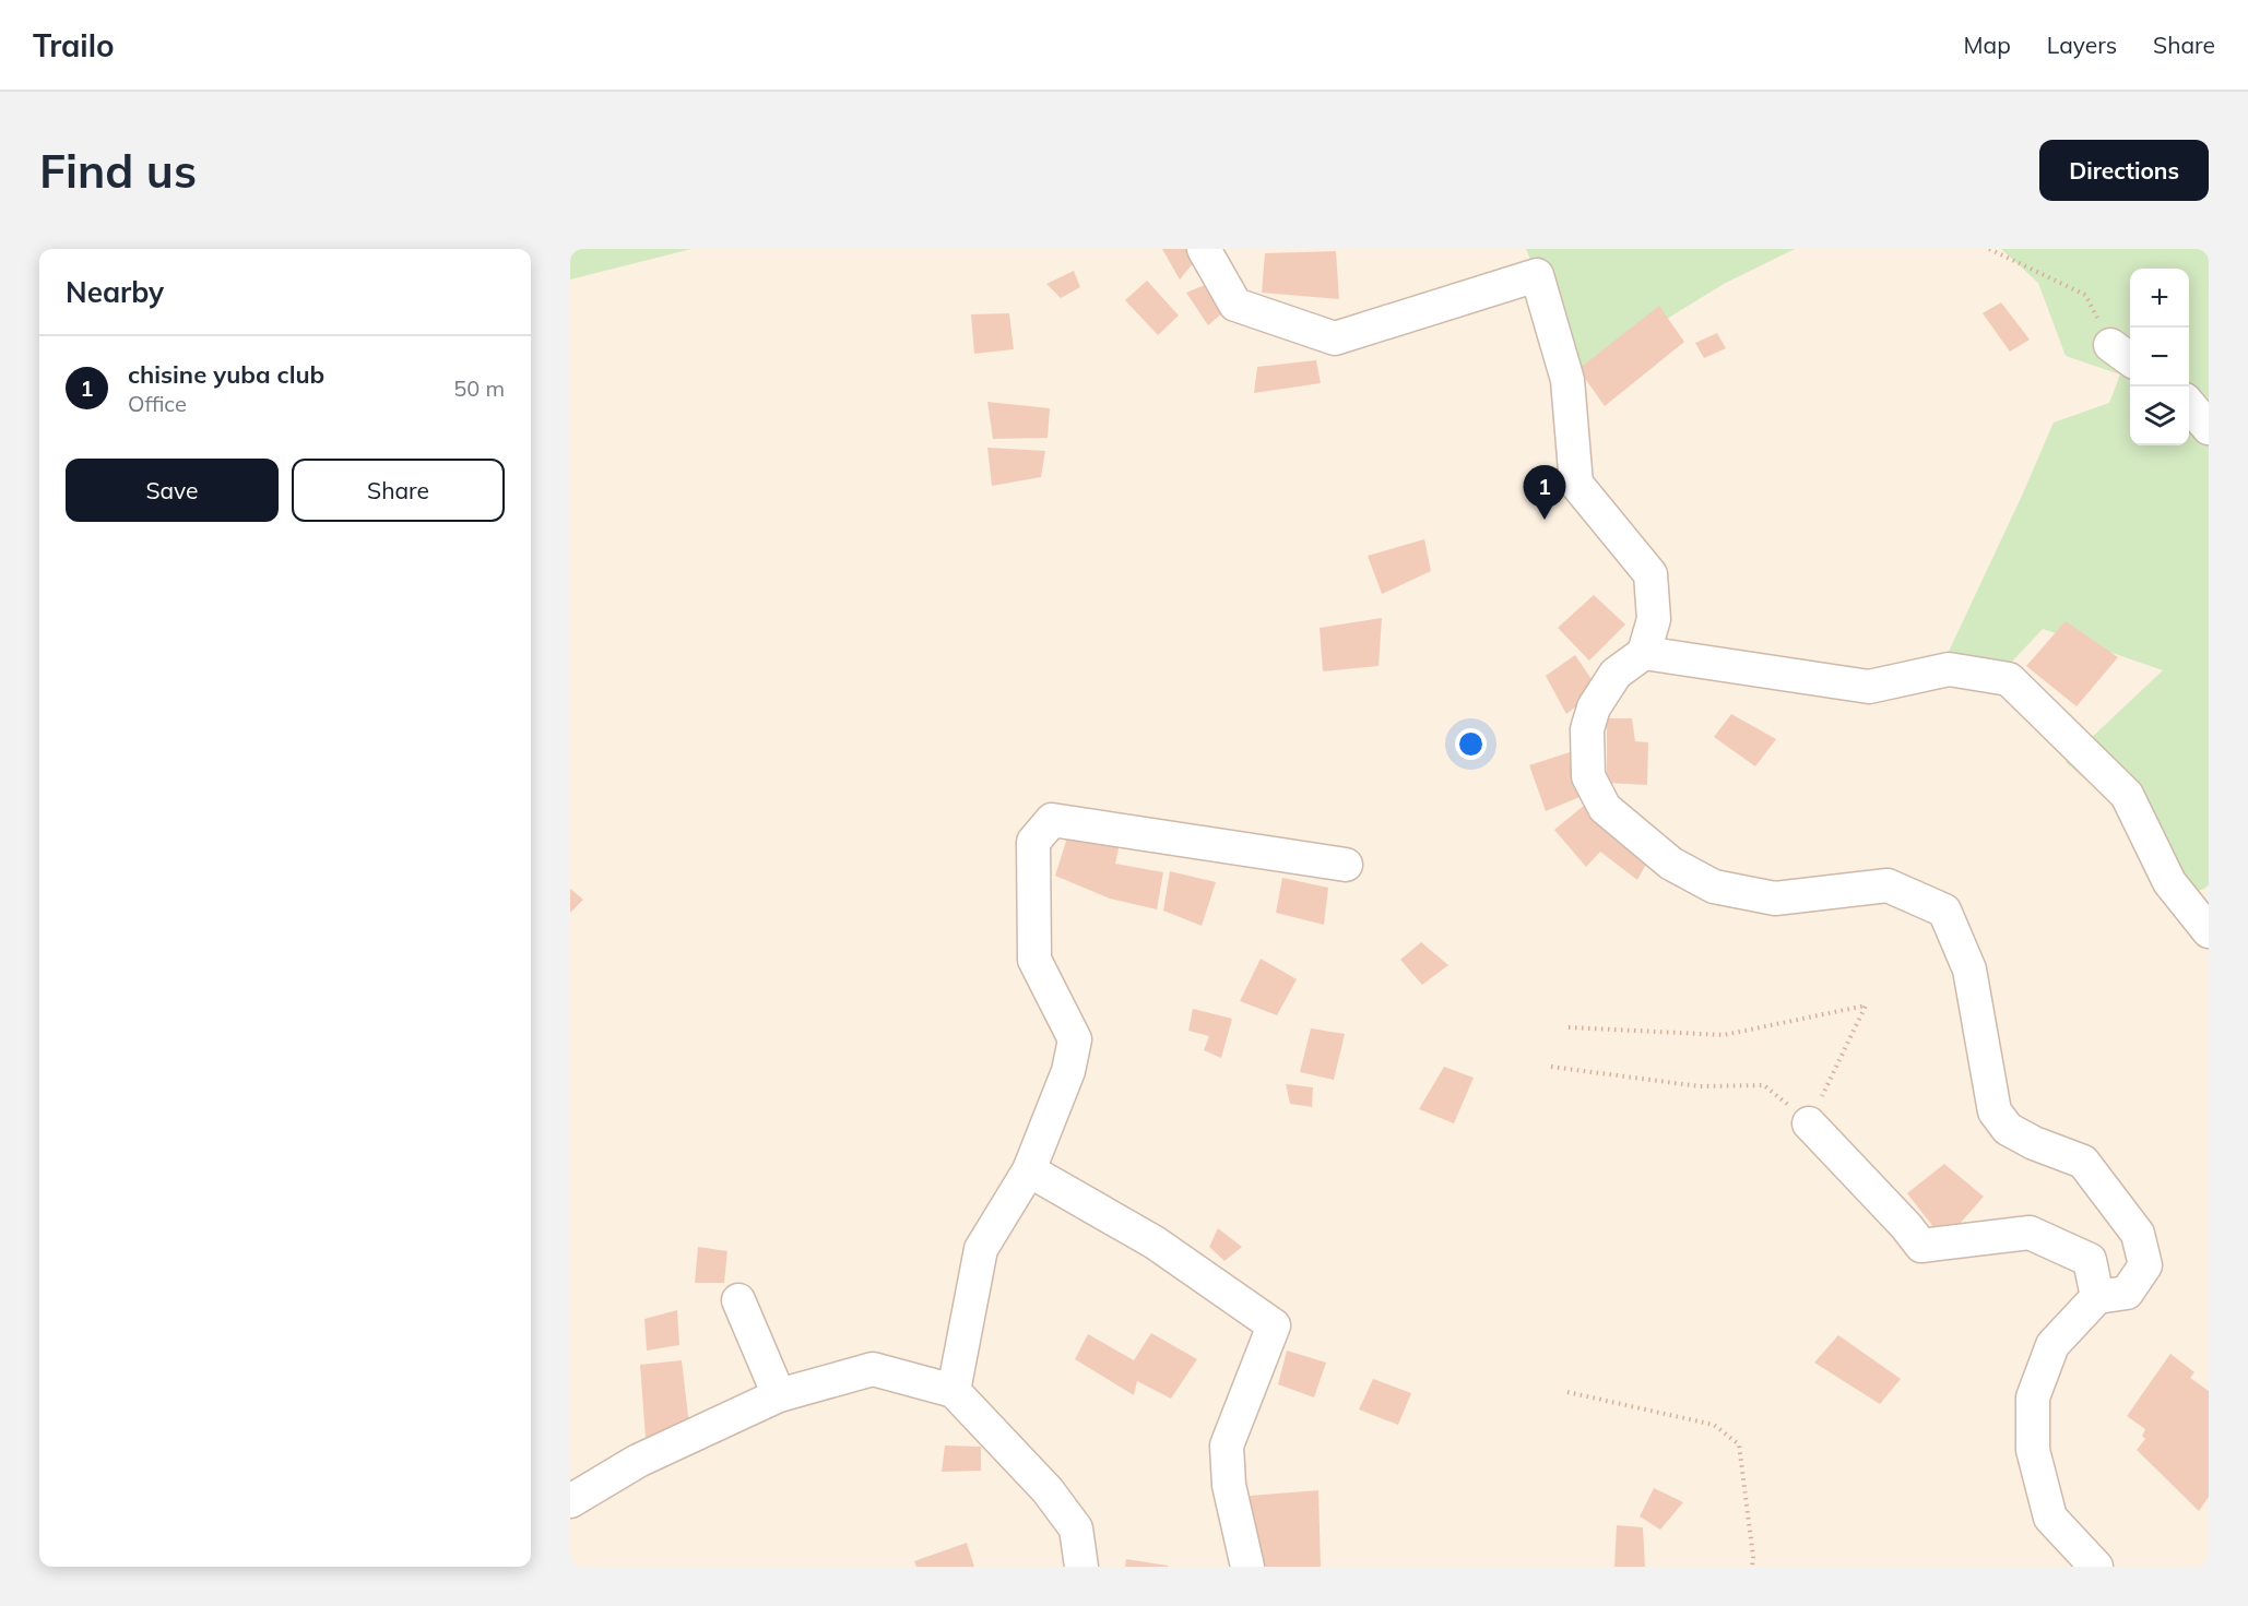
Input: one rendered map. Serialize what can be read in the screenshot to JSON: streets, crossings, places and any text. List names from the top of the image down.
{
  "page": {
    "header": "Trailo",
    "nav": ["Map", "Layers", "Share"],
    "buttons": [
      "Directions",
      ["Save", "Share"]
    ],
    "title": "Find us",
    "heading": "Nearby",
    "map_buttons": ["+", "−"],
    "list": [
      {
        "mark": "1",
        "name": "chisine yuba club",
        "note": "Office",
        "value": "50 m"
      }
    ],
    "pins": "1"
  }
}
